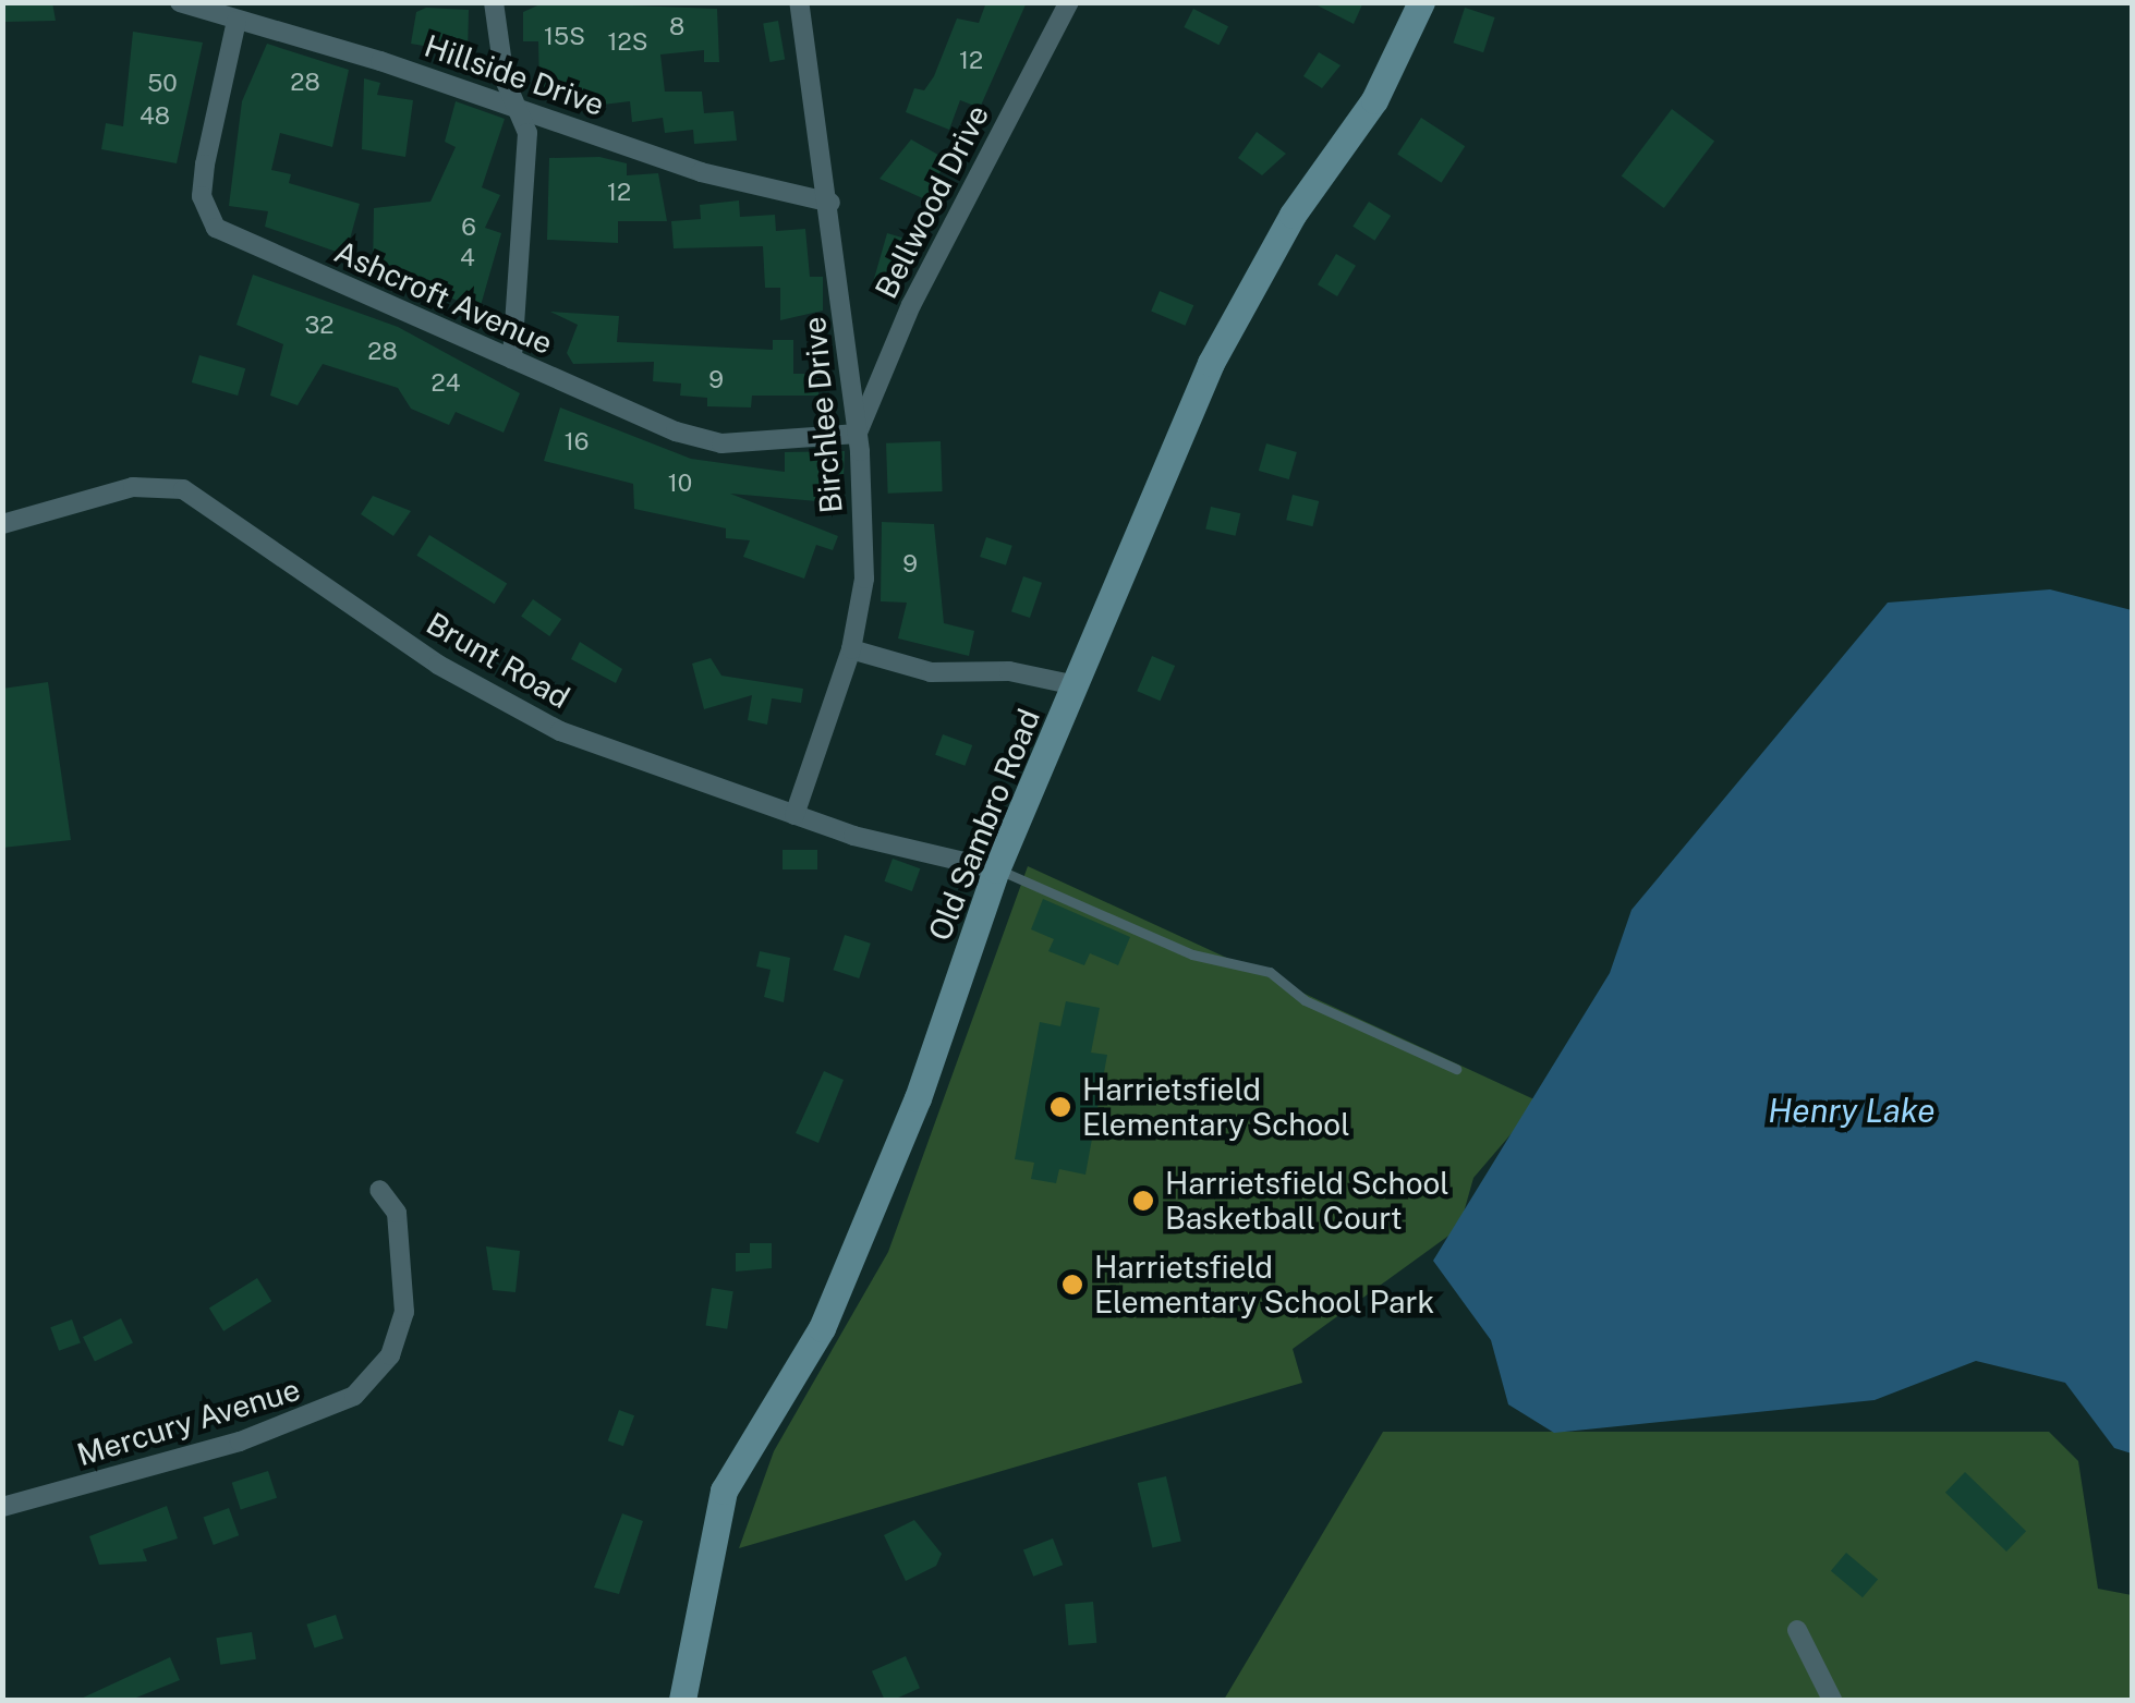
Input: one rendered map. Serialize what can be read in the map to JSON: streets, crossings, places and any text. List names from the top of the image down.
{
  "streets": {
    "main road": ["Old Sambro Road"],
    "street": [
      "Hillside Drive",
      "Bellwood Drive",
      "Ashcroft Avenue",
      "Birchlee Drive",
      "Brunt Road",
      "Mercury Avenue"
    ]
  },
  "crossings": [
    ["Hillside Drive", "Ashcroft Avenue"],
    ["Hillside Drive", "Birchlee Drive"],
    ["Bellwood Drive", "Ashcroft Avenue"],
    ["Bellwood Drive", "Birchlee Drive"],
    ["Ashcroft Avenue", "Birchlee Drive"],
    ["Birchlee Drive", "Brunt Road"],
    ["Brunt Road", "Old Sambro Road"]
  ],
  "water": ["Henry Lake"],
  "places": ["Harrietsfield Elementary School", "Harrietsfield School Basketball Court", "Harrietsfield Elementary School Park"],
  "house_numbers": [
    "8",
    "15S",
    "12S",
    "12",
    "28",
    "50",
    "48",
    "12",
    "6",
    "4",
    "32",
    "28",
    "9",
    "24",
    "16",
    "10",
    "9"
  ]
}
